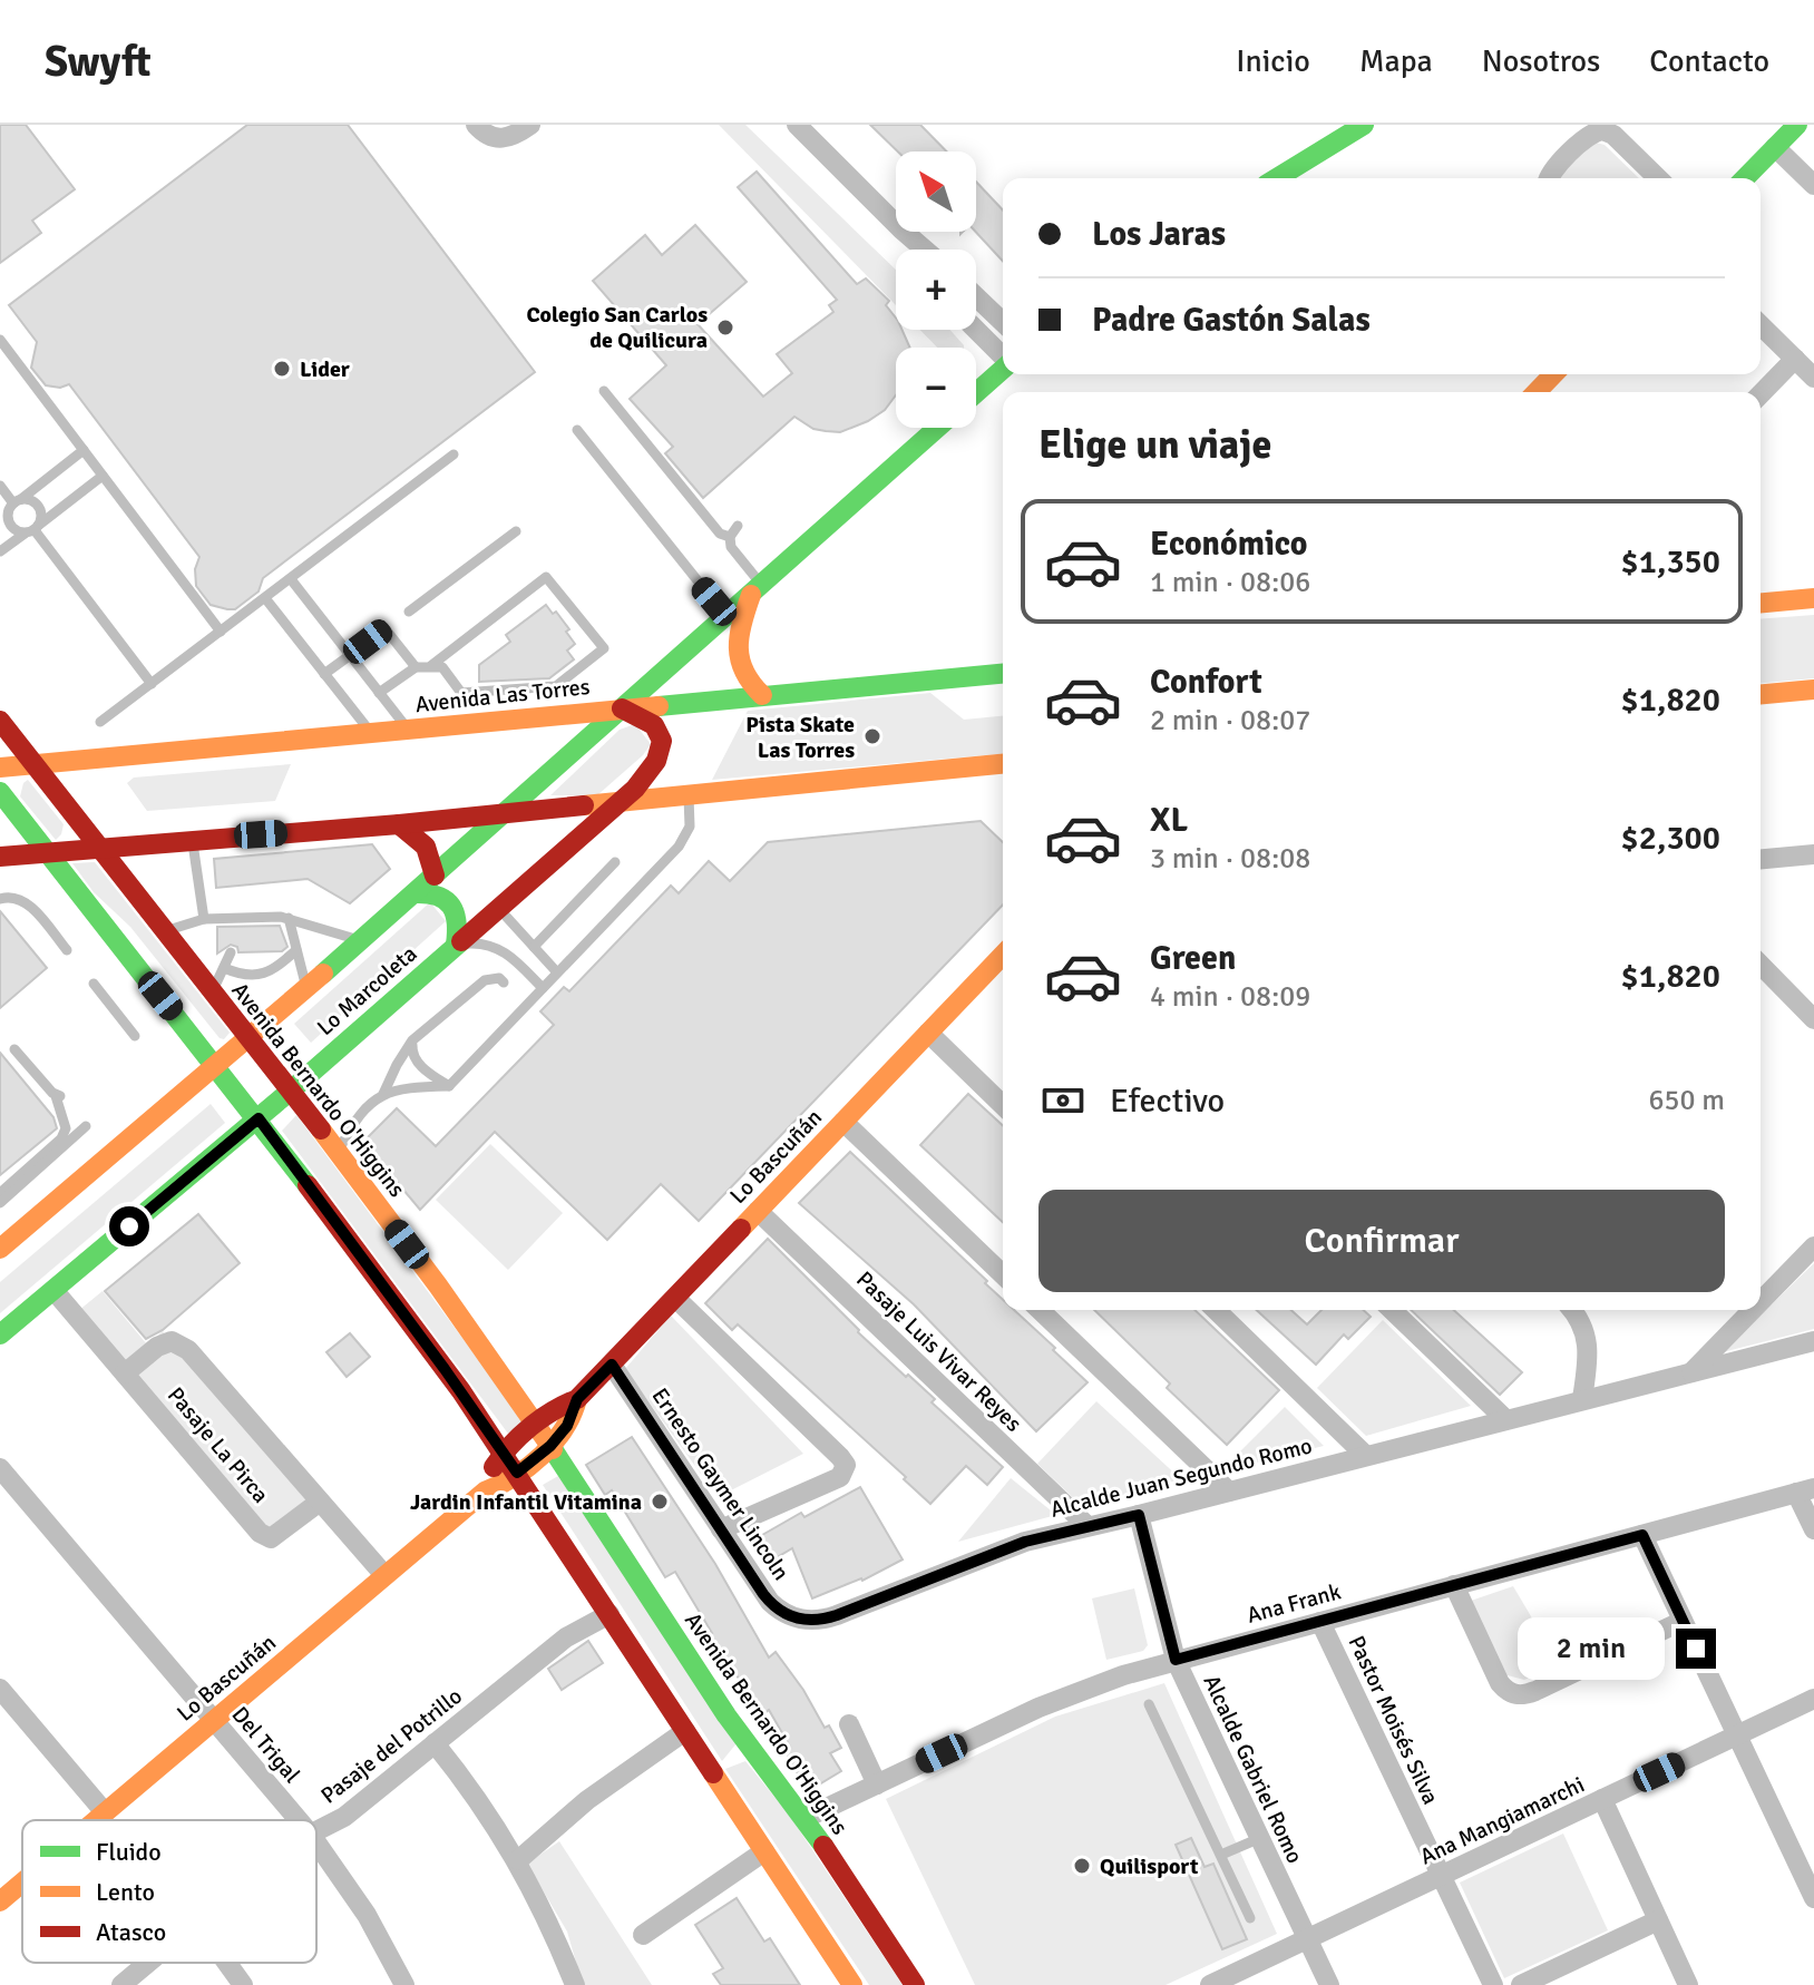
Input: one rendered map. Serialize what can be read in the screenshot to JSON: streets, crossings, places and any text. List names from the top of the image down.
{
  "streets": {
    "main road": [
      "Avenida Las Torres",
      "Lo Marcoleta",
      "Avenida Bernardo O'Higgins",
      "Lo Bascuñán"
    ],
    "street": [
      "Pasaje Luis Vivar Reyes",
      "Pasaje La Pirca",
      "Alcalde Juan Segundo Romo",
      "Ernesto Gaymer Lincoln",
      "Ana Frank",
      "Pastor Moisés Silva",
      "Del Trigal",
      "Pasaje del Potrillo",
      "Alcalde Gabriel Romo",
      "Ana Mangiamarchi"
    ]
  },
  "crossings": [
    ["Avenida Las Torres", "Lo Marcoleta"],
    ["Avenida Las Torres", "Avenida Bernardo O'Higgins"],
    ["Lo Marcoleta", "Avenida Bernardo O'Higgins"],
    ["Lo Marcoleta", "Pasaje La Pirca"],
    ["Avenida Bernardo O'Higgins", "Lo Bascuñán"],
    ["Avenida Bernardo O'Higgins", "Ana Frank"],
    ["Lo Bascuñán", "Pasaje Luis Vivar Reyes"],
    ["Lo Bascuñán", "Pasaje La Pirca"],
    ["Lo Bascuñán", "Ernesto Gaymer Lincoln"],
    ["Lo Bascuñán", "Del Trigal"],
    ["Pasaje Luis Vivar Reyes", "Alcalde Juan Segundo Romo"],
    ["Alcalde Juan Segundo Romo", "Ernesto Gaymer Lincoln"],
    ["Alcalde Juan Segundo Romo", "Alcalde Gabriel Romo"],
    ["Ana Frank", "Pastor Moisés Silva"],
    ["Ana Frank", "Alcalde Gabriel Romo"],
    ["Pastor Moisés Silva", "Ana Mangiamarchi"],
    ["Alcalde Gabriel Romo", "Ana Mangiamarchi"]
  ],
  "places": [
    "Colegio San Carlos de Quilicura",
    "Lider",
    "Pista Skate Las Torres",
    "Jardin Infantil Vitamina",
    "Quilisport"
  ],
  "legend": ["Fluido", "Lento", "Atasco"],
  "north": "top left",
  "page": {
    "header": "Swyft",
    "nav": [
      "Inicio",
      "Mapa",
      "Nosotros",
      "Contacto"
    ],
    "map_buttons": ["+", "−"],
    "banner": ["Los Jaras", "Padre Gastón Salas"],
    "heading": "Elige un viaje",
    "list": [
      {
        "name": "Económico",
        "note": "1 min · 08:06",
        "value": "$1,350"
      },
      {
        "name": "Confort",
        "note": "2 min · 08:07",
        "value": "$1,820"
      },
      {
        "name": "XL",
        "note": "3 min · 08:08",
        "value": "$2,300"
      },
      {
        "name": "Green",
        "note": "4 min · 08:09",
        "value": "$1,820"
      }
    ],
    "pay": ["Efectivo", "650 m"],
    "buttons": "Confirmar",
    "bubble": "2 min"
  }
}
